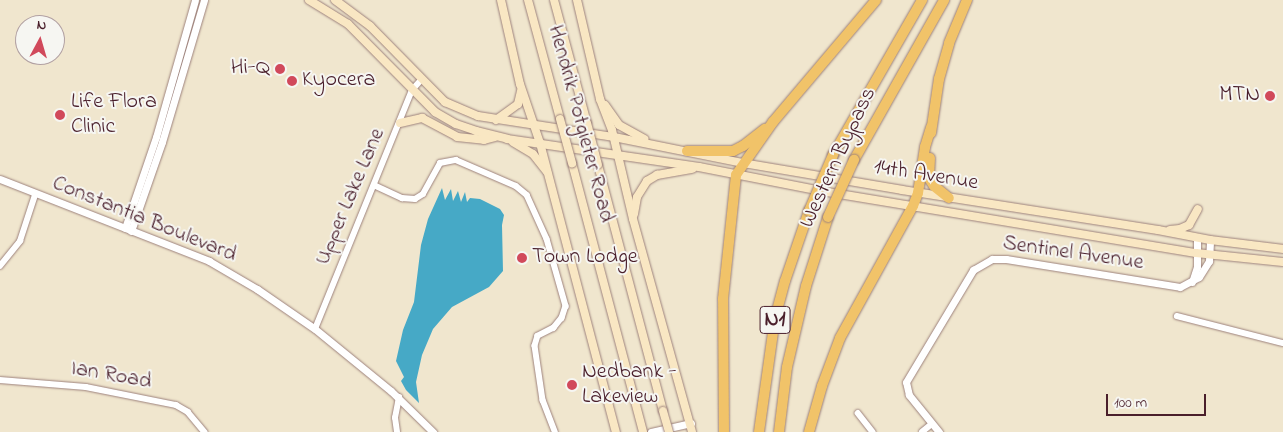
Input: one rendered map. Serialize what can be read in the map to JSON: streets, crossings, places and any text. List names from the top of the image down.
{
  "streets": {
    "highway": ["Western Bypass", "N1"],
    "main road": ["Hendrik Potgieter Road", "14th Avenue"],
    "street": [
      "Upper Lake Lane",
      "Constantia Boulevard",
      "Sentinel Avenue",
      "Ian Road"
    ]
  },
  "crossings": [
    ["14th Avenue", "Upper Lake Lane"],
    ["Upper Lake Lane", "Constantia Boulevard"]
  ],
  "places": [
    "Hi-Q",
    "Kyocera",
    "MTN",
    "Life Flora Clinic",
    "Town Lodge",
    "Nedbank - Lakeview"
  ],
  "scale_bar": "100 m",
  "north": "top"
}
